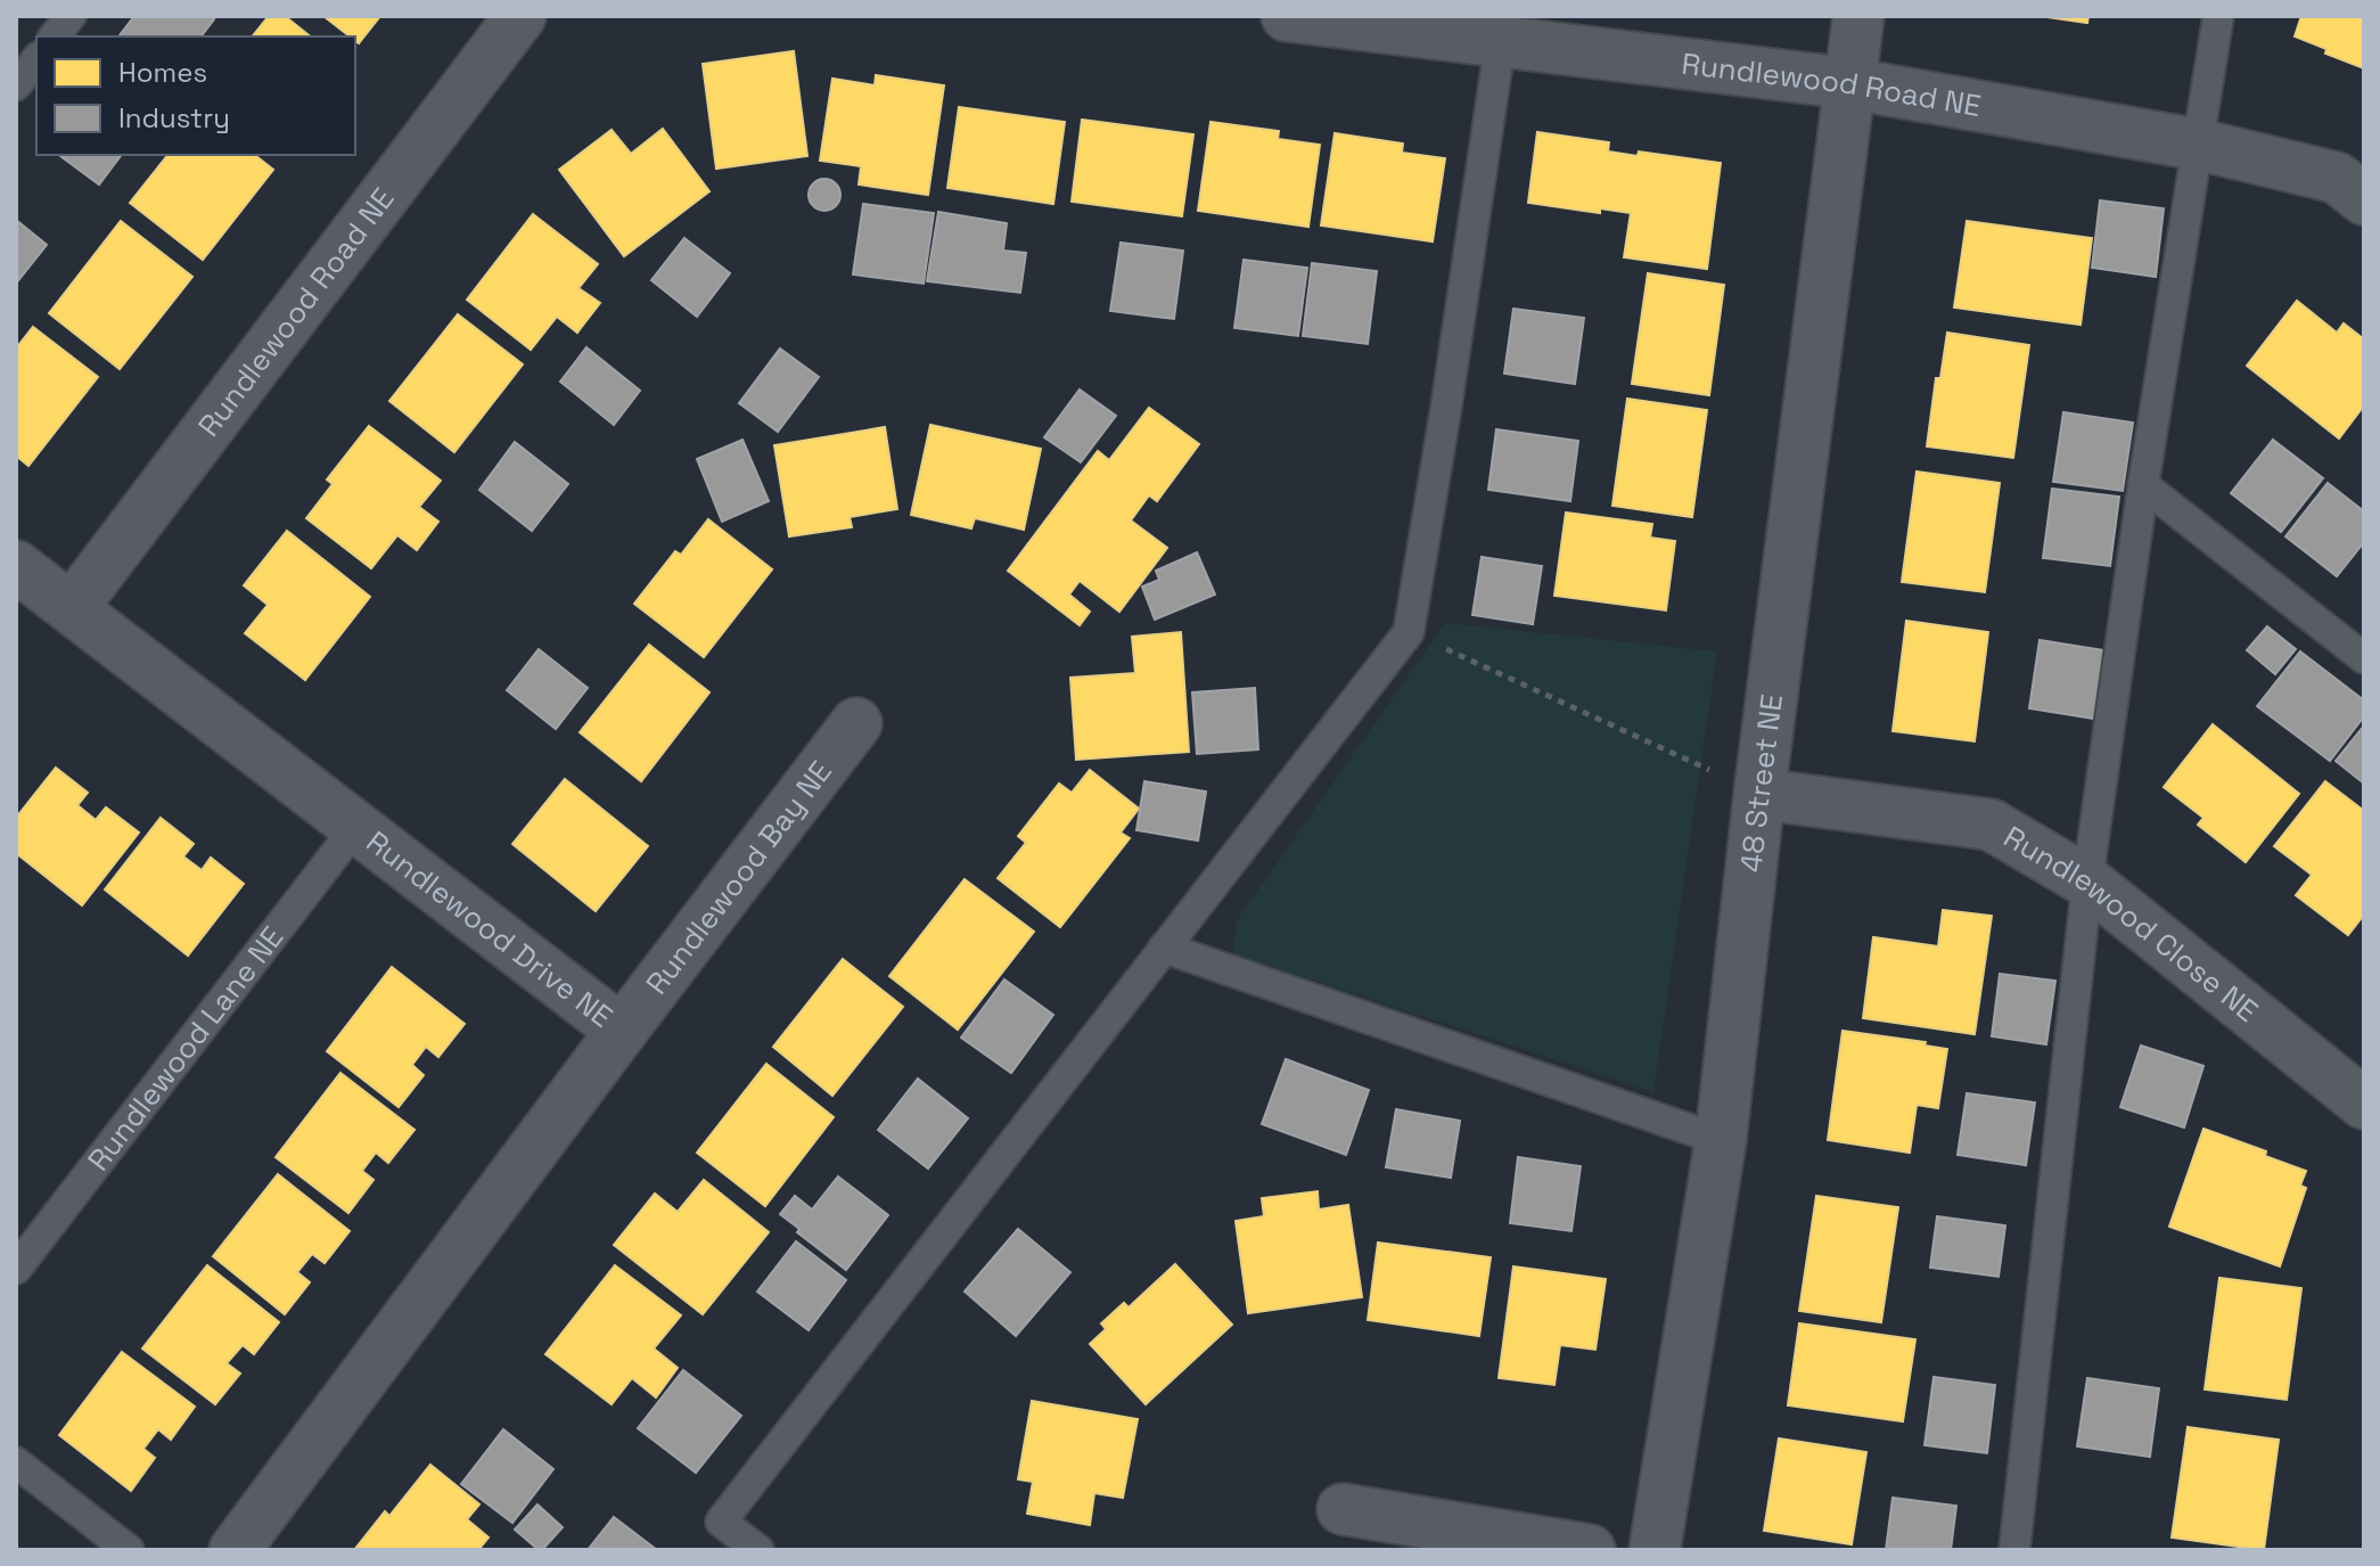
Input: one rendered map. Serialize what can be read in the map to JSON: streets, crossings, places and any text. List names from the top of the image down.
{
  "streets": {
    "street": [
      "Rundlewood Road NE",
      "48 Street NE",
      "Rundlewood Bay NE",
      "Rundlewood Close NE",
      "Rundlewood Drive NE"
    ],
    "lane": ["Rundlewood Lane NE"]
  },
  "crossings": [
    ["Rundlewood Road NE", "48 Street NE"],
    ["Rundlewood Road NE", "Rundlewood Drive NE"],
    ["48 Street NE", "Rundlewood Close NE"],
    ["Rundlewood Bay NE", "Rundlewood Drive NE"],
    ["Rundlewood Drive NE", "Rundlewood Lane NE"]
  ],
  "legend": ["Homes", "Industry"]
}
